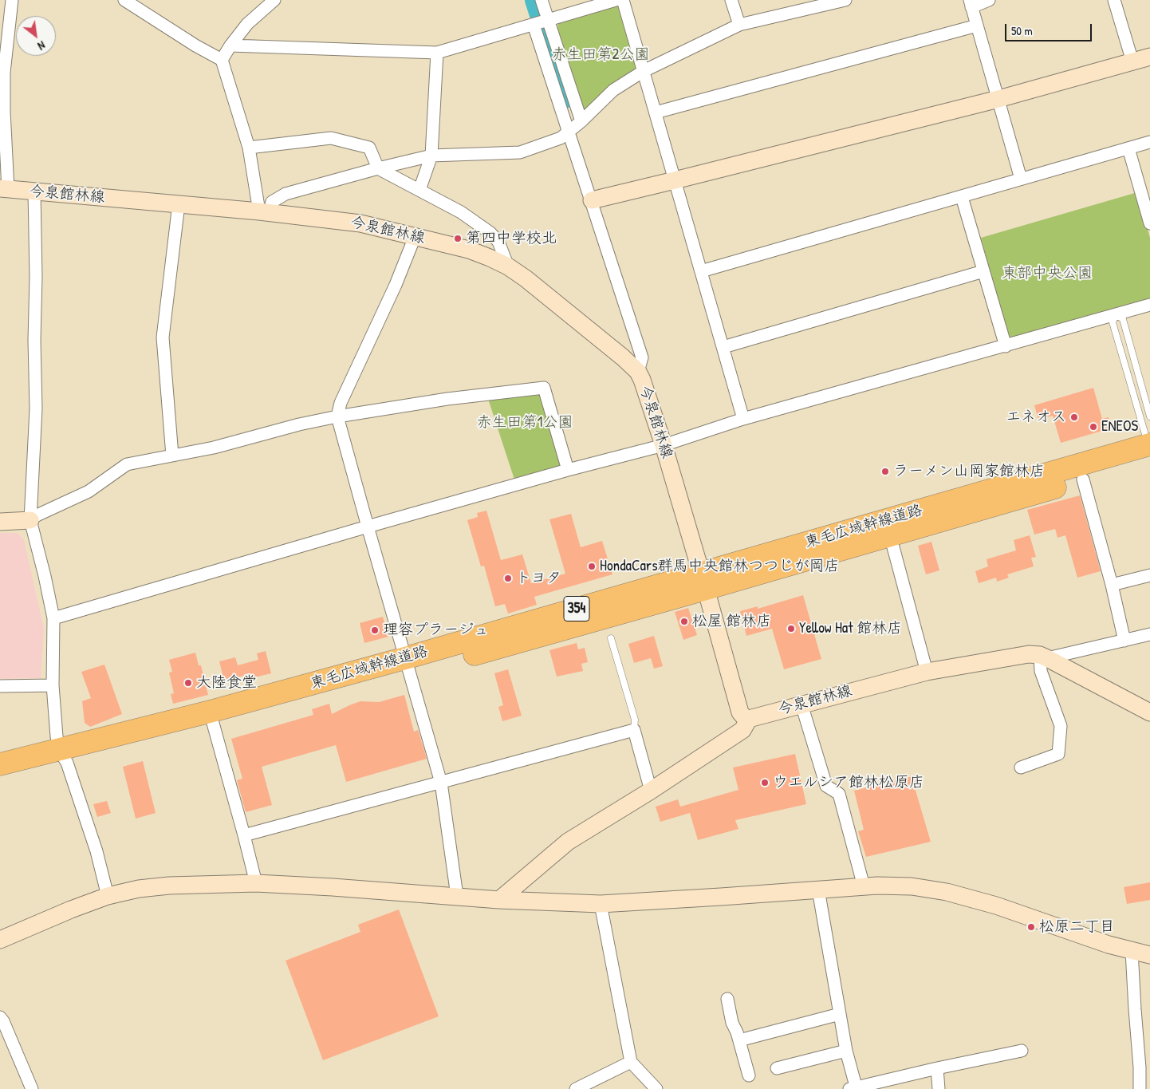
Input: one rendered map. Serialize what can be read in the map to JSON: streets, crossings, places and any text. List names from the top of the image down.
{
  "streets": {
    "highway": ["東毛広域幹線道路", "354"],
    "street": ["今泉館林線"]
  },
  "crossings": [
    ["今泉館林線", "東毛広域幹線道路"]
  ],
  "parks": ["赤生田第2公園", "東部中央公園", "赤生田第1公園"],
  "places": [
    "第四中学校北",
    "エネオス",
    "ENEOS",
    "ラーメン山岡家館林店",
    "HondaCars群馬中央館林つつじが岡店",
    "トヨタ",
    "松屋 館林店",
    "Yellow Hat 館林店",
    "理容プラージュ",
    "大陸食堂",
    "ウエルシア館林松原店",
    "松原二丁目"
  ],
  "scale_bar": "50 m",
  "north": "bottom right"
}
